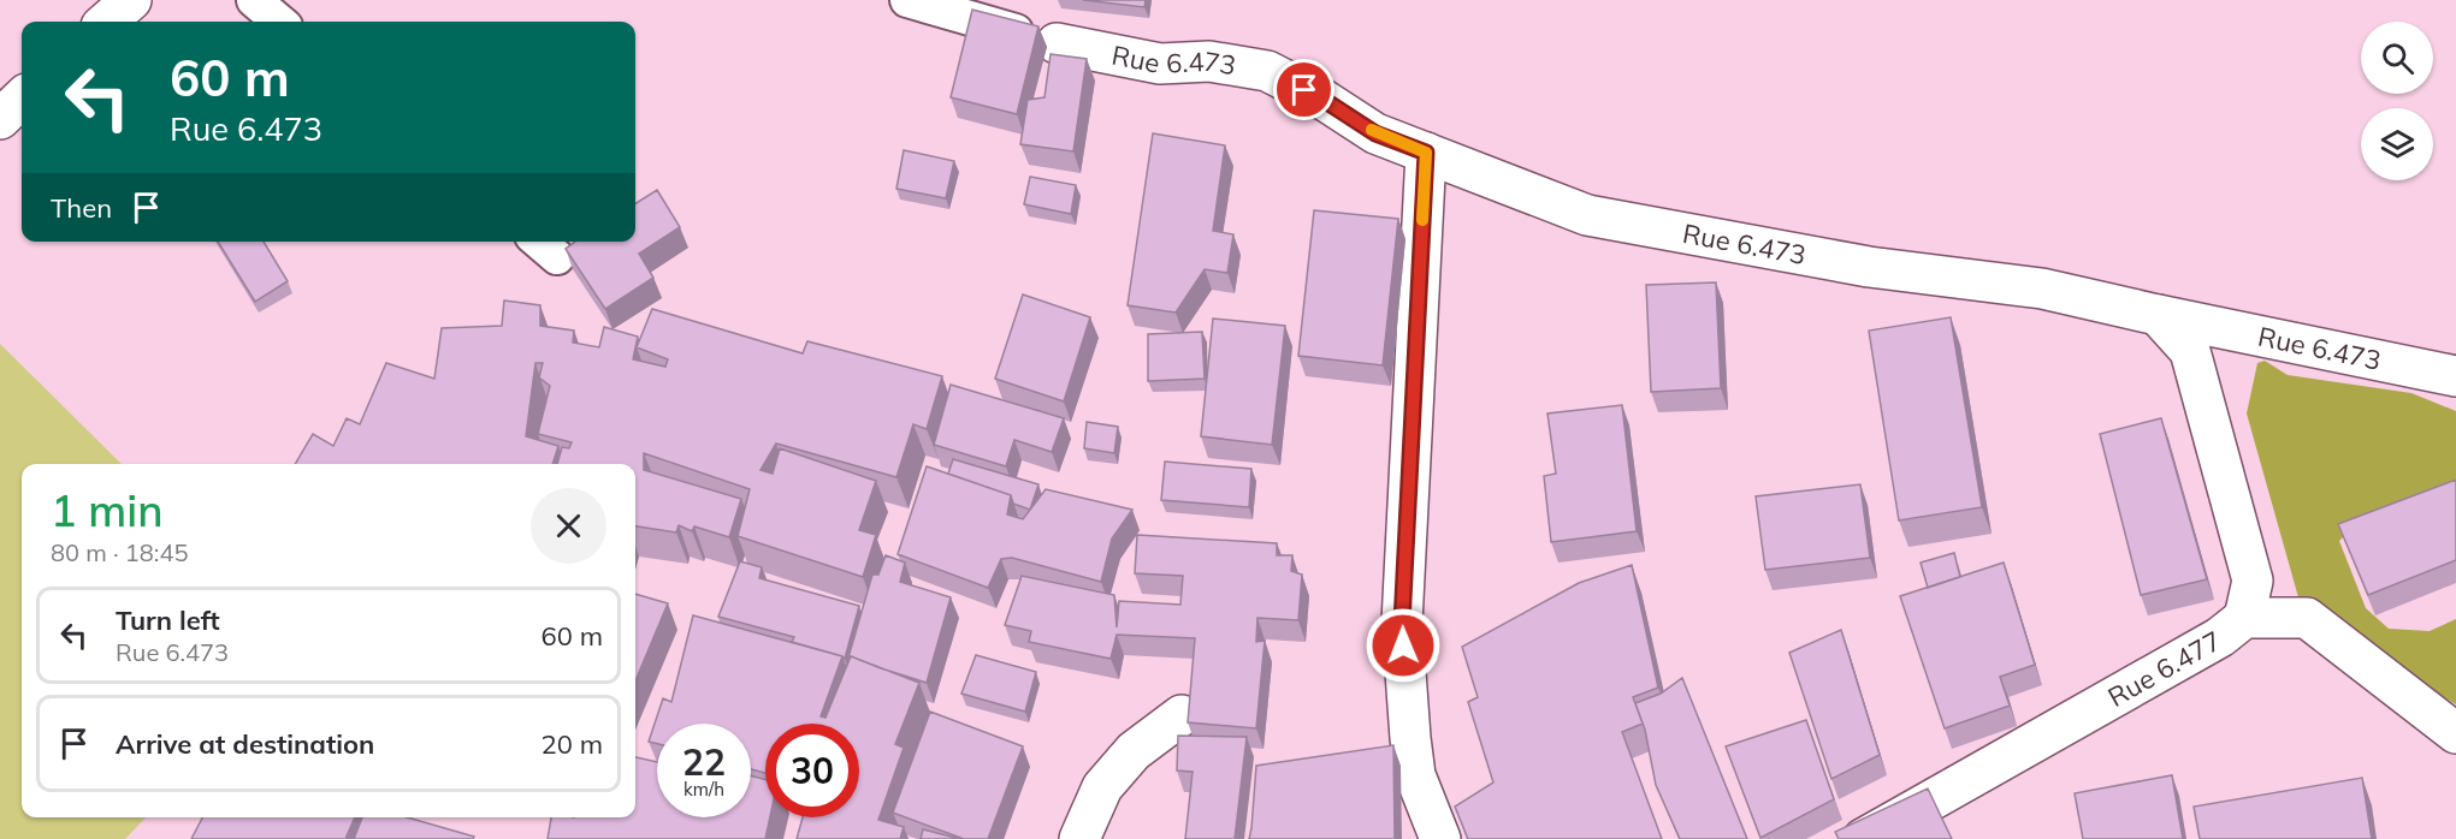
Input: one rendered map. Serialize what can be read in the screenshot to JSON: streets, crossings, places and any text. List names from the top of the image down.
{
  "streets": {
    "street": ["Rue 6.473", "Rue 6.477"]
  },
  "page": {
    "turn": ["60 m", "Rue 6.473"],
    "then": "Then",
    "heading": ["1 min", "80 m · 18:45"],
    "list": [
      {
        "name": "Turn left",
        "note": "Rue 6.473",
        "value": "60 m"
      },
      {
        "name": "Arrive at destination",
        "value": "20 m"
      }
    ],
    "speed": "22 km/h",
    "limit": "30"
  }
}
